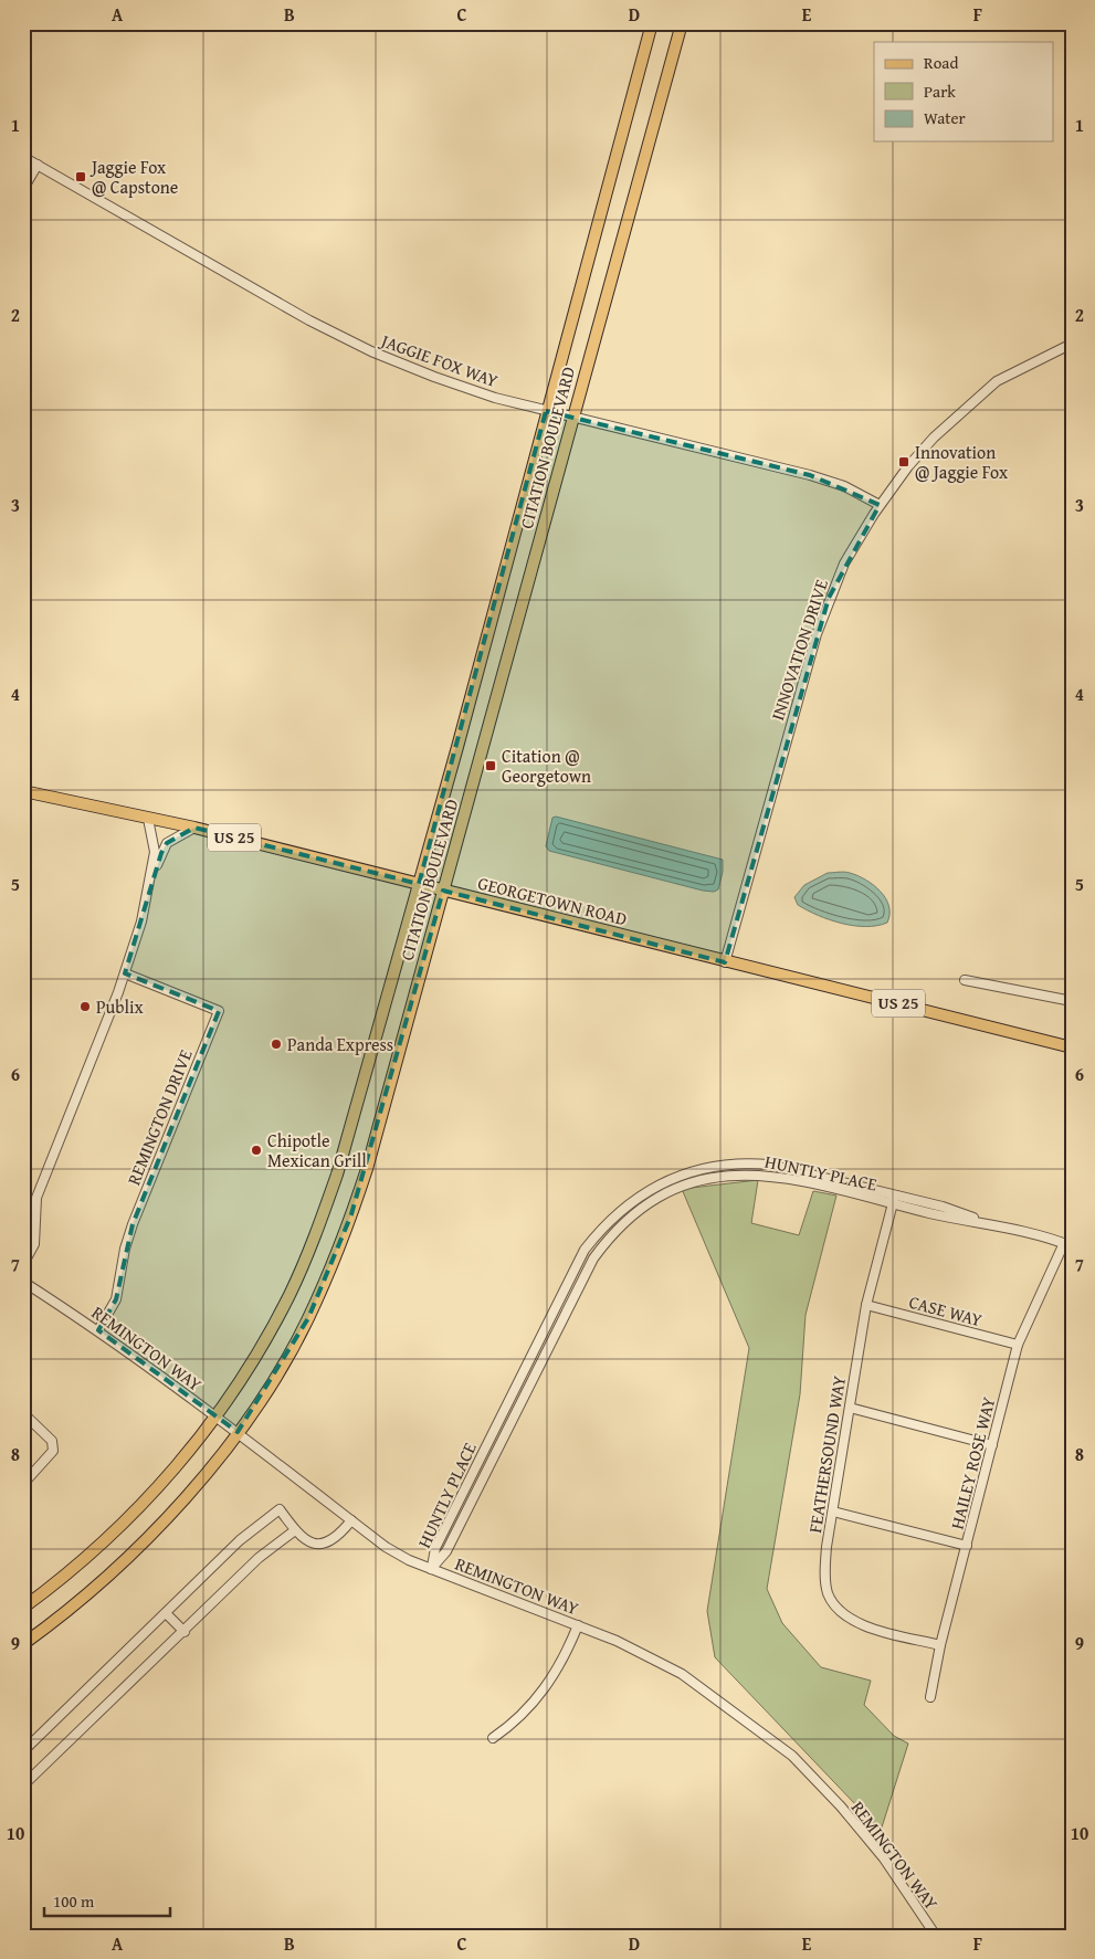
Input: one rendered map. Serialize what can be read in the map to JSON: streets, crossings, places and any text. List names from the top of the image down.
{
  "streets": {
    "main road": ["CITATION BOULEVARD", "US 25", "GEORGETOWN ROAD"],
    "street": [
      "JAGGIE FOX WAY",
      "INNOVATION DRIVE",
      "REMINGTON DRIVE",
      "HUNTLY PLACE",
      "CASE WAY",
      "REMINGTON WAY",
      "FEATHERSOUND WAY",
      "HAILEY ROSE WAY"
    ]
  },
  "crossings": [
    ["JAGGIE FOX WAY", "CITATION BOULEVARD"],
    ["JAGGIE FOX WAY", "INNOVATION DRIVE"],
    ["CITATION BOULEVARD", "GEORGETOWN ROAD"],
    ["CITATION BOULEVARD", "REMINGTON WAY"],
    ["INNOVATION DRIVE", "GEORGETOWN ROAD"],
    ["REMINGTON DRIVE", "REMINGTON WAY"],
    ["HUNTLY PLACE", "REMINGTON WAY"],
    ["HUNTLY PLACE", "FEATHERSOUND WAY"],
    ["HUNTLY PLACE", "HAILEY ROSE WAY"],
    ["CASE WAY", "FEATHERSOUND WAY"],
    ["CASE WAY", "HAILEY ROSE WAY"],
    ["FEATHERSOUND WAY", "HAILEY ROSE WAY"]
  ],
  "places": {
    "transit": ["Jaggie Fox @ Capstone", "Innovation @ Jaggie Fox", "Citation @ Georgetown"],
    "other": ["Publix", "Panda Express", "Chipotle Mexican Grill"]
  },
  "legend": ["Road", "Park", "Water"],
  "scale_bar": "100 m",
  "grid": {
    "columns": [
      "A",
      "B",
      "C",
      "D",
      "E",
      "F"
    ],
    "rows": [
      "1",
      "2",
      "3",
      "4",
      "5",
      "6",
      "7",
      "8",
      "9",
      "10"
    ]
  }
}
